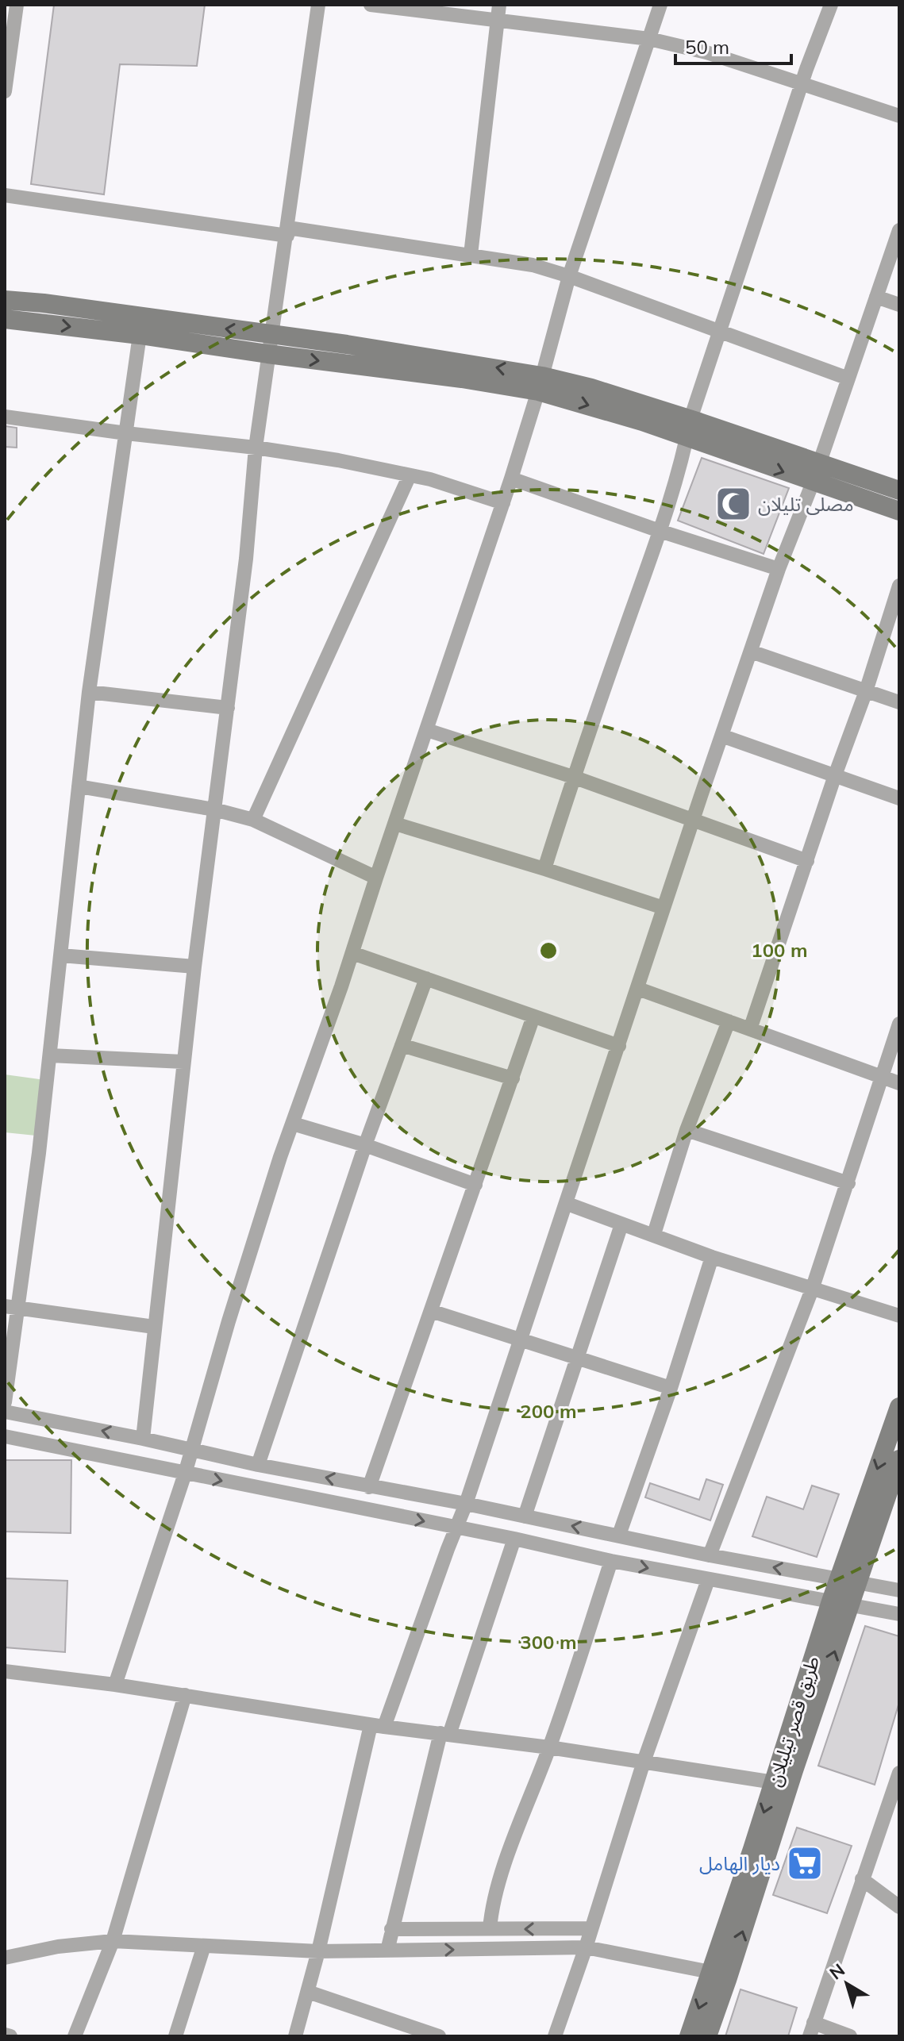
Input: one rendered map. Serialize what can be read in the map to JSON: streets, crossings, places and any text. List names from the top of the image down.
{
  "streets": {
    "main road": ["طريق قصر تيليلان"]
  },
  "places": {
    "mosque": ["مصلى تليلان"],
    "supermarket": ["ديار الهامل"]
  },
  "scale_bar": "50 m",
  "north": "top left",
  "rings": ["100 m", "200 m", "300 m"]
}
